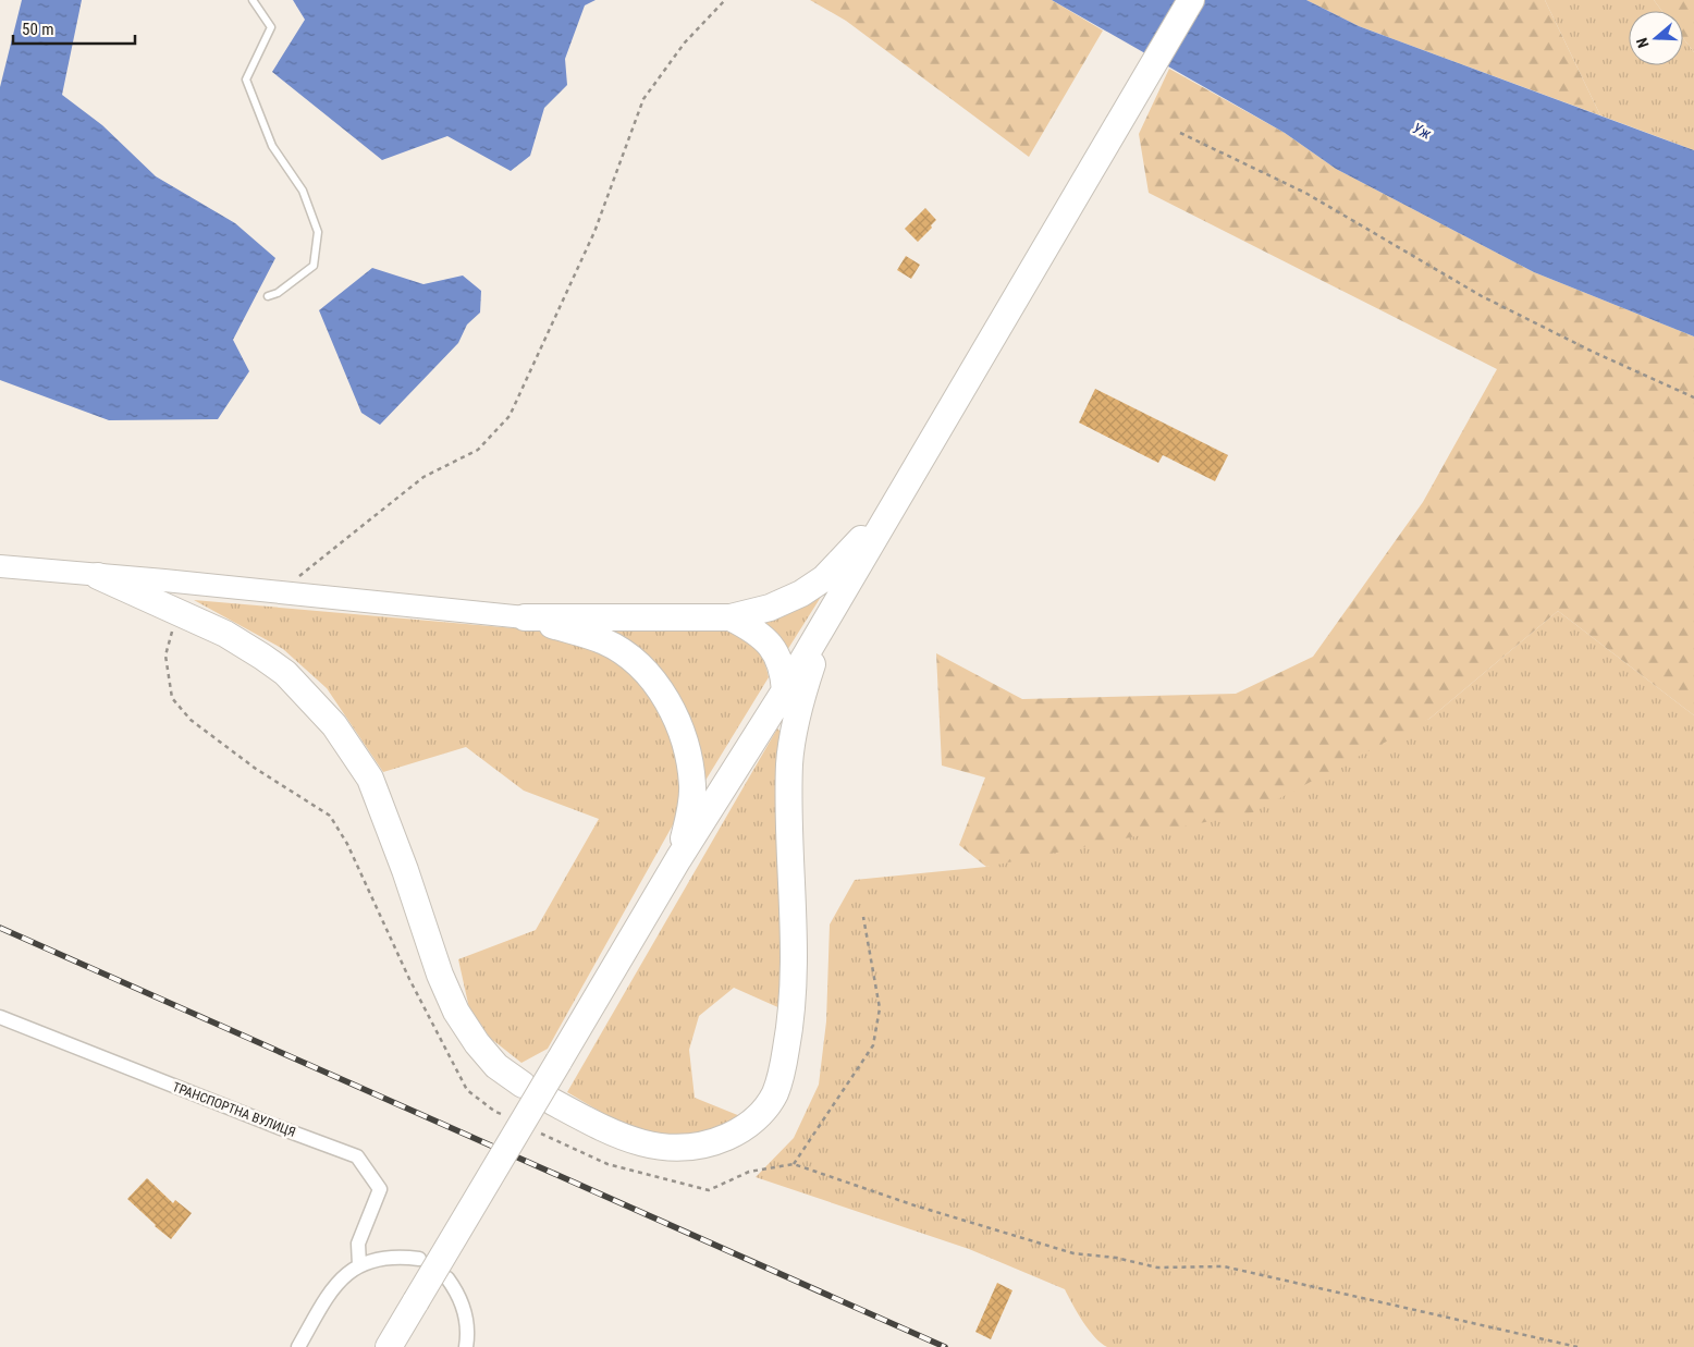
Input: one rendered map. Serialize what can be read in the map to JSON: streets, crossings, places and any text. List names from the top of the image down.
{
  "streets": {
    "street": ["ТРАНСПОРТНА ВУЛИЦЯ"]
  },
  "water": ["Уж"],
  "scale_bar": "50 m",
  "north": "left"
}
